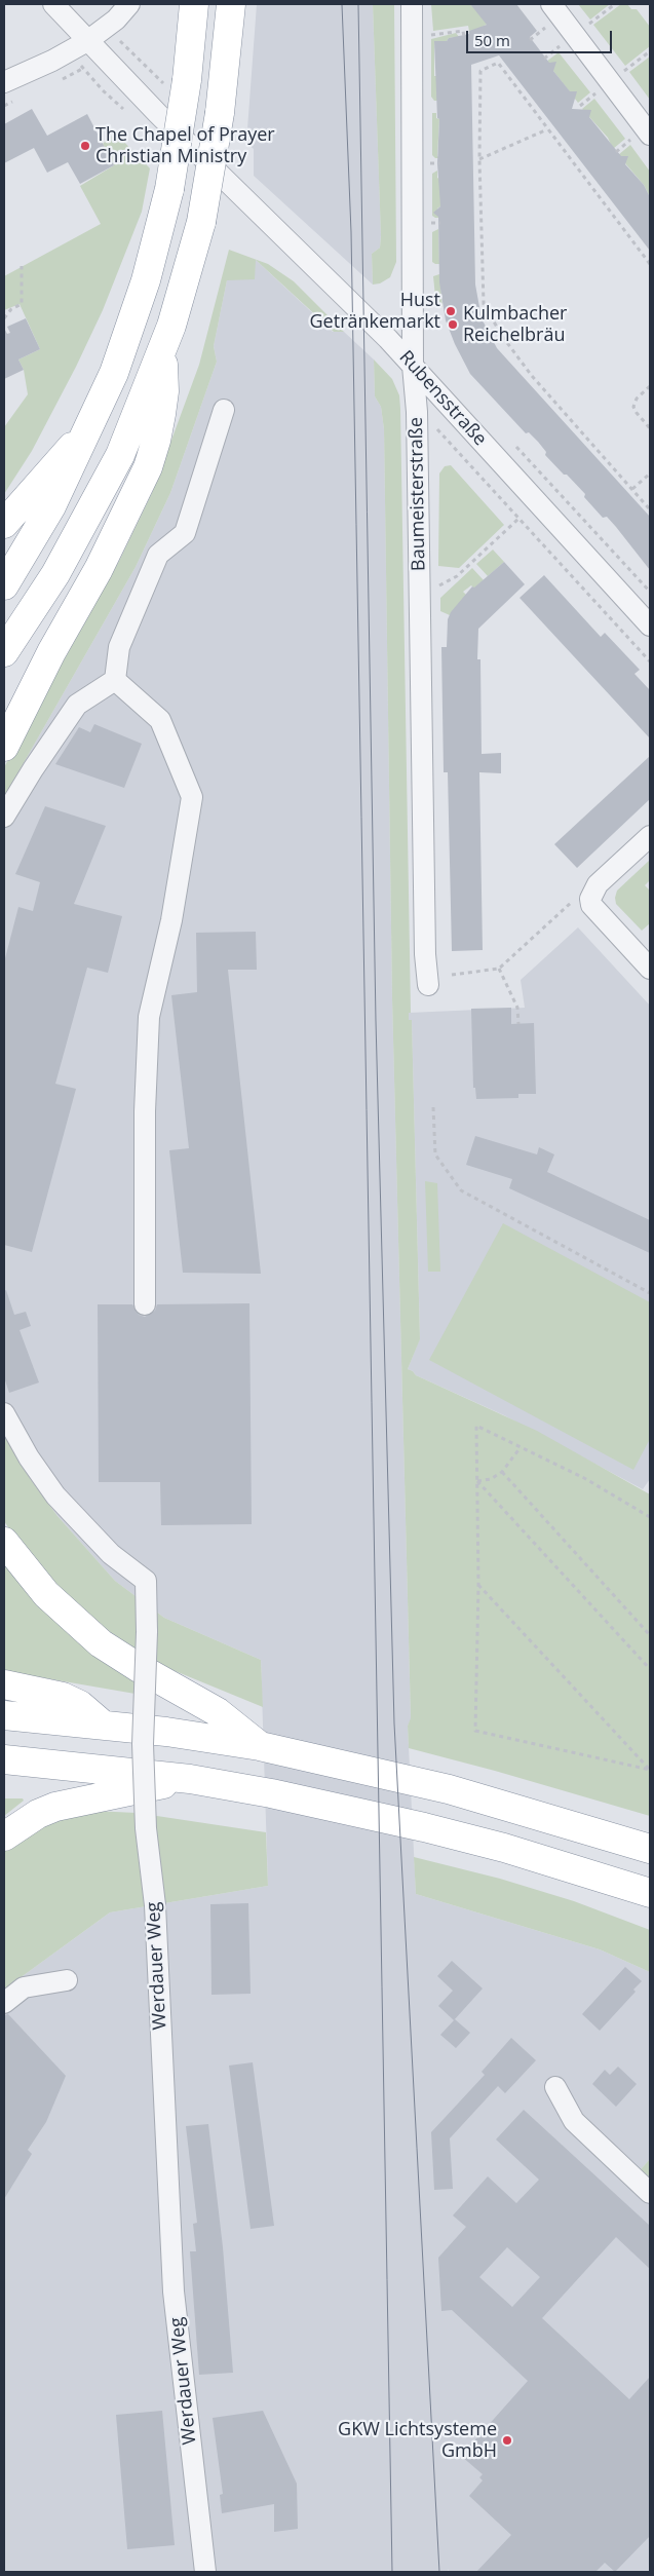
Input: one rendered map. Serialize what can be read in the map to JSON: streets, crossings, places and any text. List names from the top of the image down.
{
  "streets": {
    "street": ["Rubensstraße", "Baumeisterstraße", "Werdauer Weg"]
  },
  "crossings": [
    ["Rubensstraße", "Baumeisterstraße"]
  ],
  "places": [
    "The Chapel of Prayer Christian Ministry",
    "Hust Getränkemarkt",
    "Kulmbacher Reichelbräu",
    "GKW Lichtsysteme GmbH"
  ],
  "scale_bar": "50 m"
}
